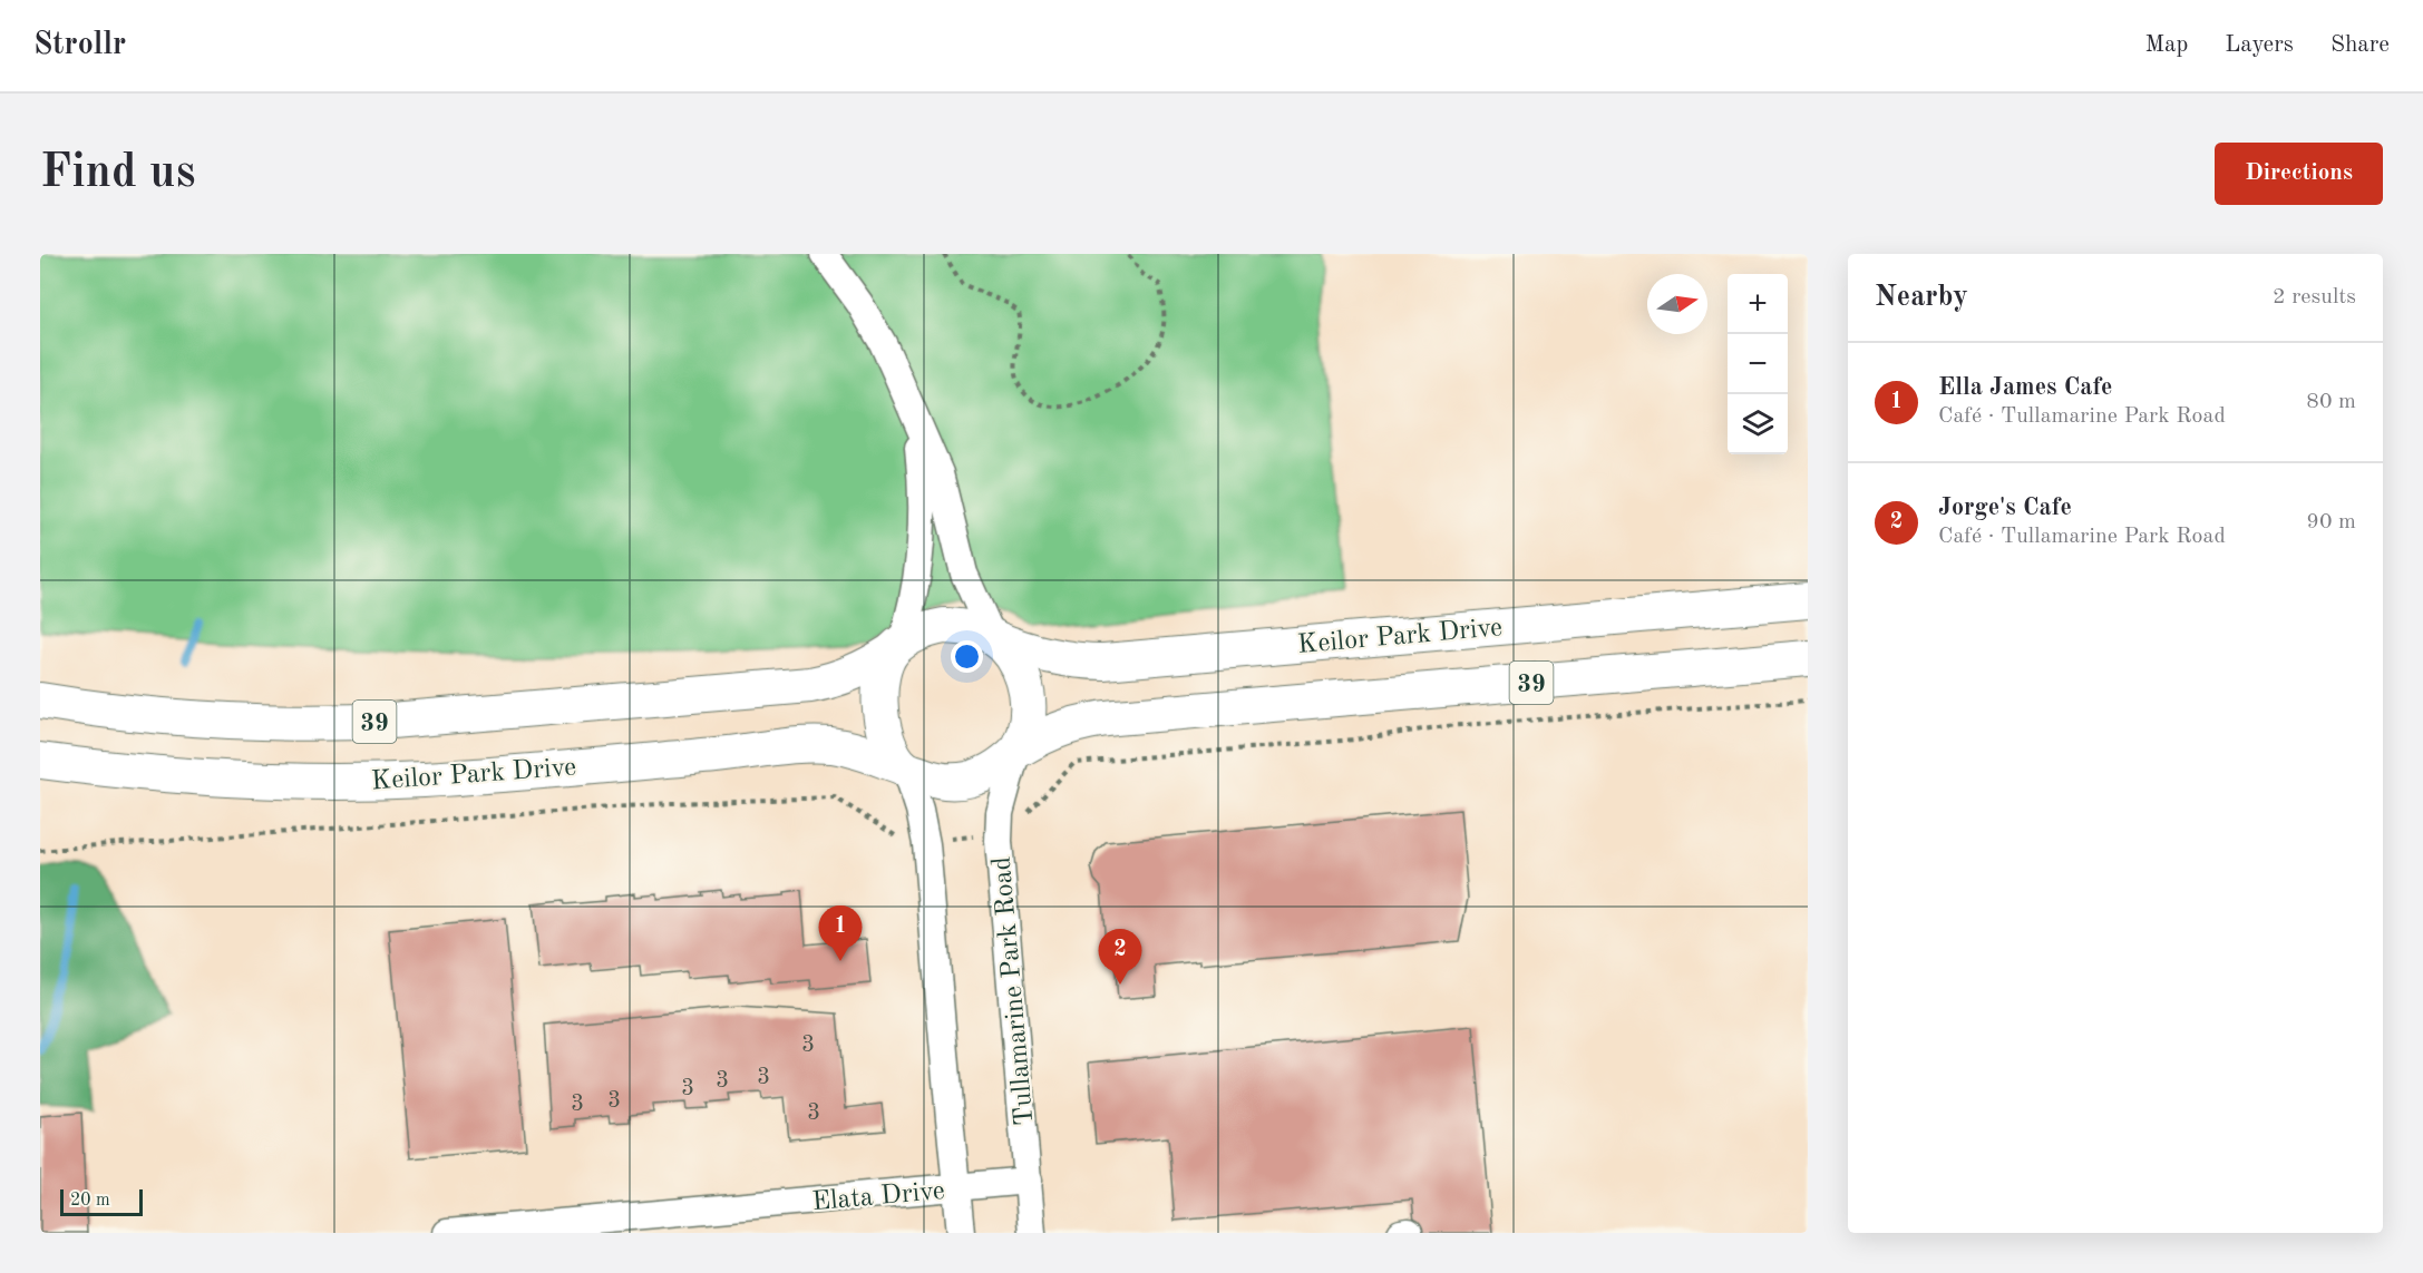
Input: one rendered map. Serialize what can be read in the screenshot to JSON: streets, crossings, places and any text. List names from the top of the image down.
{
  "streets": {
    "main road": ["Keilor Park Drive", "39"],
    "street": ["Tullamarine Park Road", "Elata Drive"]
  },
  "crossings": [
    ["Keilor Park Drive", "39"],
    ["Keilor Park Drive", "Tullamarine Park Road"],
    ["39", "Tullamarine Park Road"],
    ["Tullamarine Park Road", "Elata Drive"]
  ],
  "house_numbers": [
    "3",
    "3",
    "3",
    "3",
    "3",
    "3",
    "3"
  ],
  "scale_bar": "20 m",
  "north": "right",
  "page": {
    "header": "Strollr",
    "nav": ["Map", "Layers", "Share"],
    "buttons": "Directions",
    "title": "Find us",
    "heading": ["Nearby", "2 results"],
    "map_buttons": ["+", "−"],
    "list": [
      {
        "mark": "1",
        "name": "Ella James Cafe",
        "note": "Café · Tullamarine Park Road",
        "value": "80 m"
      },
      {
        "mark": "2",
        "name": "Jorge's Cafe",
        "note": "Café · Tullamarine Park Road",
        "value": "90 m"
      }
    ],
    "pins": ["1", "2"],
    "scale": "20 m"
  }
}
